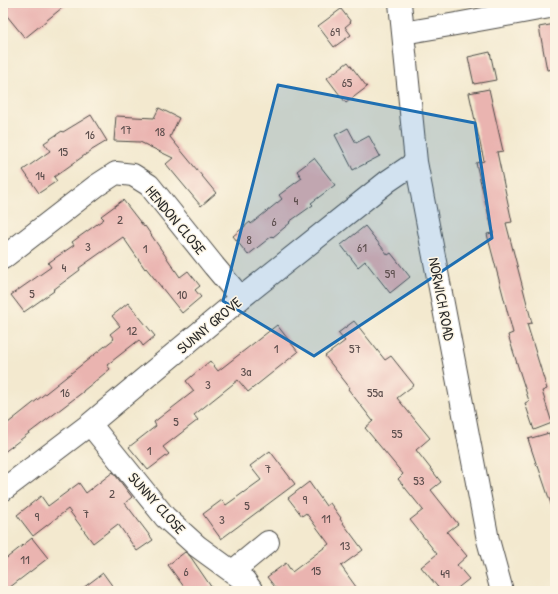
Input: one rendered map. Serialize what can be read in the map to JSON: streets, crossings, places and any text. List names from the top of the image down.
{
  "streets": {
    "street": [
      "HENDON CLOSE",
      "NORWICH ROAD",
      "SUNNY GROVE",
      "SUNNY CLOSE"
    ]
  },
  "crossings": [
    ["HENDON CLOSE", "SUNNY GROVE"],
    ["NORWICH ROAD", "SUNNY GROVE"],
    ["SUNNY GROVE", "SUNNY CLOSE"]
  ],
  "house_numbers": [
    "69",
    "65",
    "17",
    "18",
    "16",
    "15",
    "14",
    "4",
    "2",
    "6",
    "8",
    "3",
    "61",
    "1",
    "4",
    "59",
    "5",
    "10",
    "12",
    "1",
    "57",
    "3a",
    "3",
    "16",
    "55a",
    "5",
    "55",
    "1",
    "7",
    "53",
    "2",
    "9",
    "5",
    "7",
    "9",
    "11",
    "3",
    "13",
    "11",
    "15",
    "6",
    "49"
  ]
}
